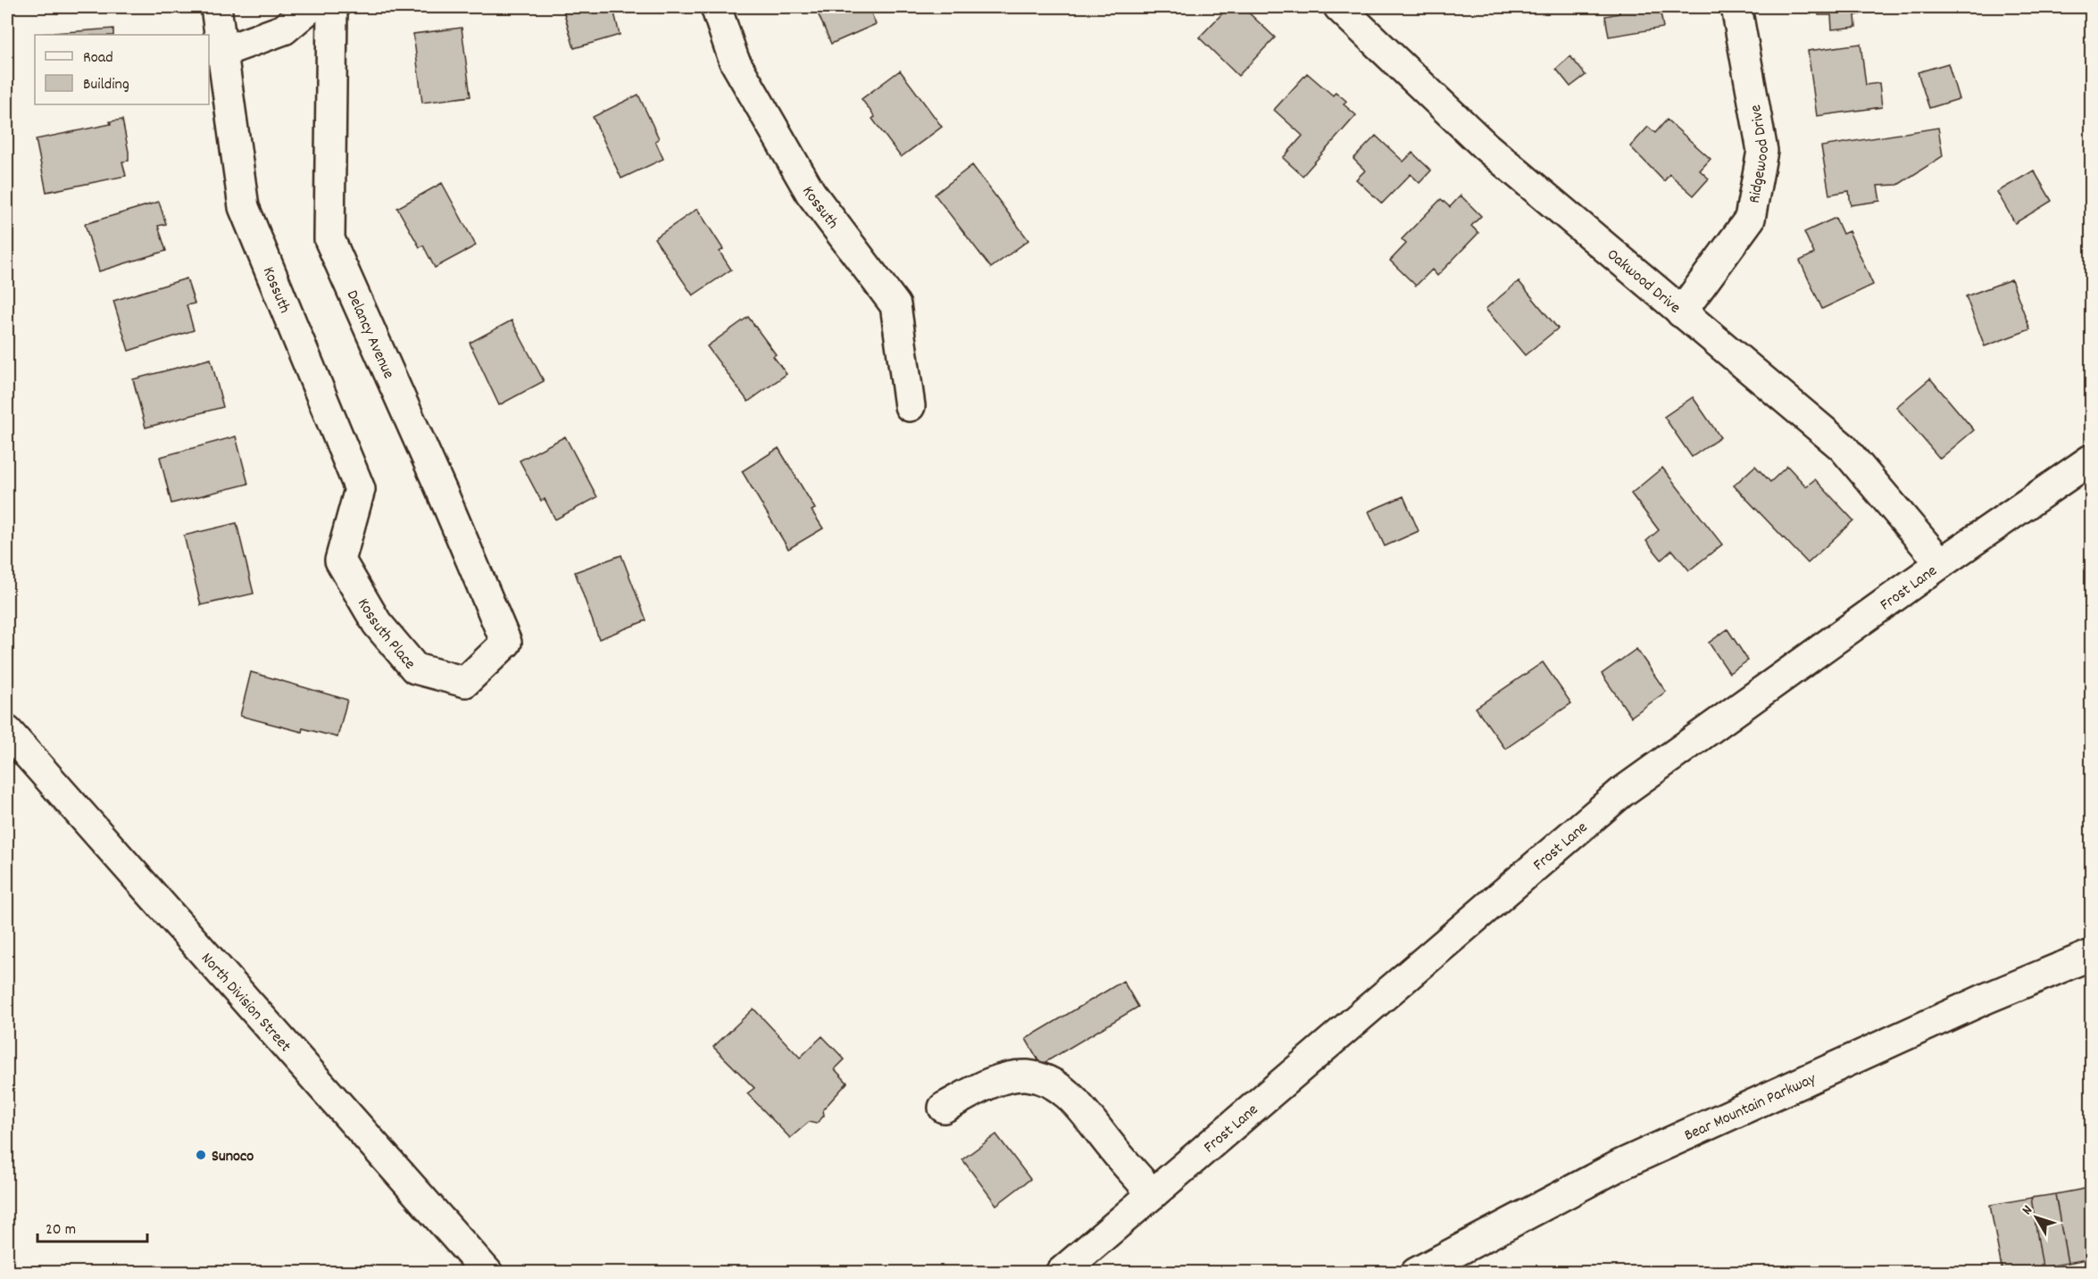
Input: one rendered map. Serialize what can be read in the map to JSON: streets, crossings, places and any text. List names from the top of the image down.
{
  "streets": {
    "main road": [
      "Ridgewood Drive",
      "Kossuth",
      "Oakwood Drive",
      "Delancy Avenue",
      "Frost Lane",
      "Kossuth Place",
      "North Division Street",
      "Bear Mountain Parkway"
    ]
  },
  "crossings": [
    ["Ridgewood Drive", "Oakwood Drive"],
    ["Kossuth", "Kossuth Place"],
    ["Oakwood Drive", "Frost Lane"],
    ["Delancy Avenue", "Kossuth Place"]
  ],
  "places": ["Sunoco"],
  "legend": ["Road", "Building"],
  "scale_bar": "20 m",
  "north": "top left"
}
